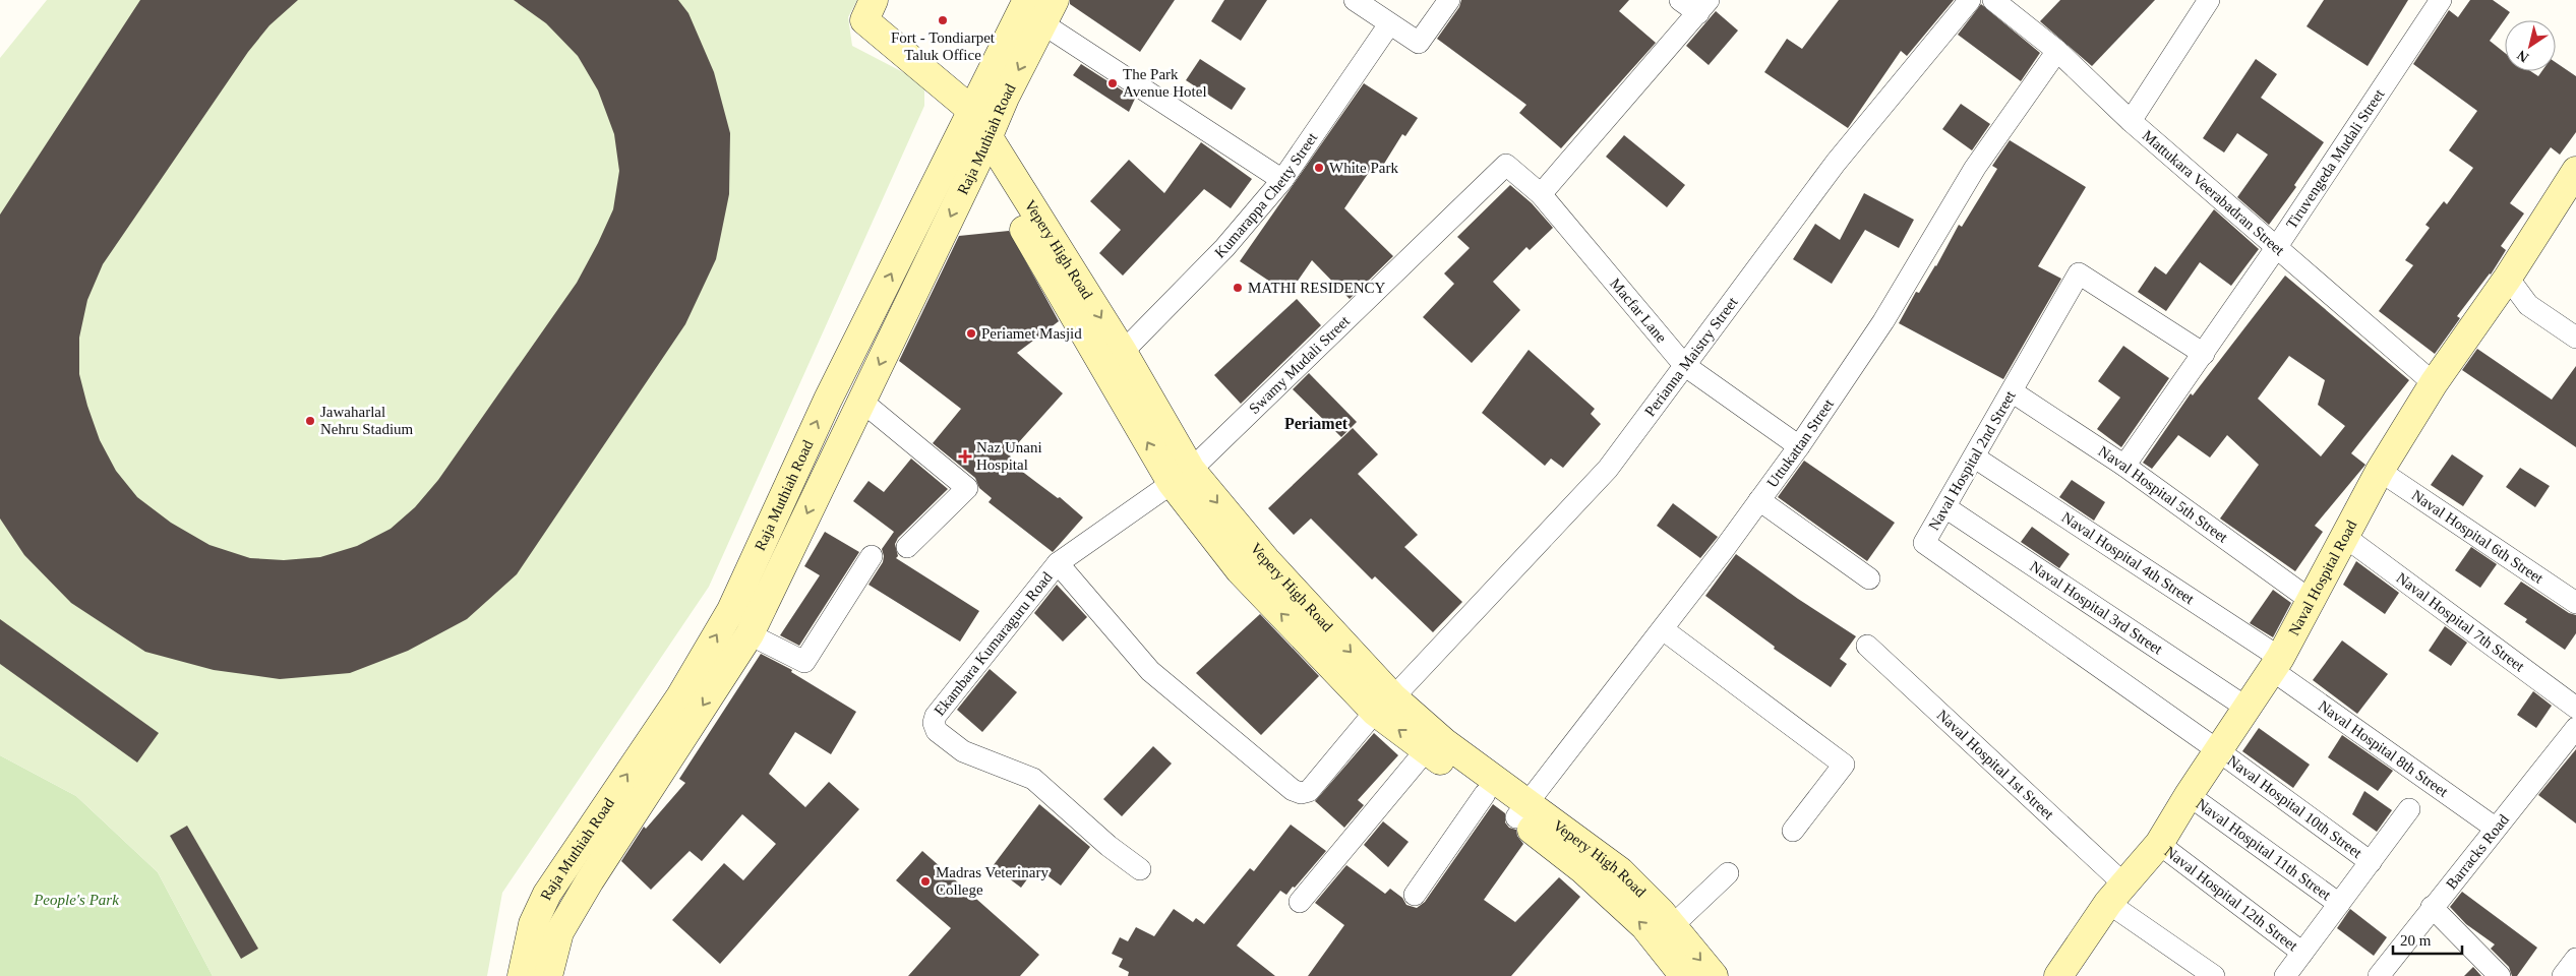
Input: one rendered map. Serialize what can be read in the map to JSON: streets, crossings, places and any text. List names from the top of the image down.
{
  "streets": {
    "main road": ["Raja Muthiah Road", "Vepery High Road", "Naval Hospital Road"],
    "street": [
      "Tiruvengeda Mudali Street",
      "Mattukara Veerabadran Street",
      "Kumarappa Chetty Street",
      "Macfar Lane",
      "Perianna Maistry Street",
      "Swamy Mudali Street",
      "Uttukattan Street",
      "Naval Hospital 2nd Street",
      "Naval Hospital 5th Street",
      "Naval Hospital 6th Street",
      "Naval Hospital 4th Street",
      "Naval Hospital 3rd Street",
      "Naval Hospital 7th Street",
      "Ekambara Kumaraguru Road",
      "Naval Hospital 8th Street",
      "Naval Hospital 1st Street",
      "Naval Hospital 10th Street",
      "Naval Hospital 11th Street",
      "Barracks Road",
      "Naval Hospital 12th Street"
    ]
  },
  "crossings": [
    ["Raja Muthiah Road", "Vepery High Road"],
    ["Tiruvengeda Mudali Street", "Mattukara Veerabadran Street"],
    ["Tiruvengeda Mudali Street", "Naval Hospital 2nd Street"],
    ["Tiruvengeda Mudali Street", "Naval Hospital 5th Street"],
    ["Mattukara Veerabadran Street", "Uttukattan Street"],
    ["Mattukara Veerabadran Street", "Naval Hospital Road"],
    ["Kumarappa Chetty Street", "Vepery High Road"],
    ["Vepery High Road", "Perianna Maistry Street"],
    ["Vepery High Road", "Swamy Mudali Street"],
    ["Vepery High Road", "Uttukattan Street"],
    ["Vepery High Road", "Ekambara Kumaraguru Road"],
    ["Macfar Lane", "Perianna Maistry Street"],
    ["Macfar Lane", "Swamy Mudali Street"],
    ["Macfar Lane", "Uttukattan Street"],
    ["Perianna Maistry Street", "Ekambara Kumaraguru Road"],
    ["Swamy Mudali Street", "Ekambara Kumaraguru Road"],
    ["Naval Hospital 2nd Street", "Naval Hospital 5th Street"],
    ["Naval Hospital 2nd Street", "Naval Hospital 4th Street"],
    ["Naval Hospital 2nd Street", "Naval Hospital Road"],
    ["Naval Hospital 2nd Street", "Naval Hospital 3rd Street"],
    ["Naval Hospital 2nd Street", "Naval Hospital 10th Street"],
    ["Naval Hospital 5th Street", "Naval Hospital Road"],
    ["Naval Hospital 6th Street", "Naval Hospital Road"],
    ["Naval Hospital 4th Street", "Naval Hospital Road"],
    ["Naval Hospital 4th Street", "Naval Hospital 8th Street"],
    ["Naval Hospital Road", "Naval Hospital 3rd Street"],
    ["Naval Hospital Road", "Naval Hospital 7th Street"],
    ["Naval Hospital Road", "Naval Hospital 8th Street"],
    ["Naval Hospital Road", "Naval Hospital 1st Street"],
    ["Naval Hospital Road", "Naval Hospital 10th Street"],
    ["Naval Hospital Road", "Naval Hospital 11th Street"],
    ["Naval Hospital Road", "Naval Hospital 12th Street"],
    ["Naval Hospital 8th Street", "Barracks Road"]
  ],
  "districts": ["Periamet"],
  "parks": ["People's Park"],
  "places": {
    "other": [
      "Fort - Tondiarpet Taluk Office",
      "The Park Avenue Hotel",
      "White Park",
      "MATHI RESIDENCY",
      "Periamet Masjid",
      "Jawaharlal Nehru Stadium",
      "Madras Veterinary College"
    ],
    "health": ["Naz Unani Hospital"]
  },
  "scale_bar": "20 m",
  "north": "bottom left"
}
